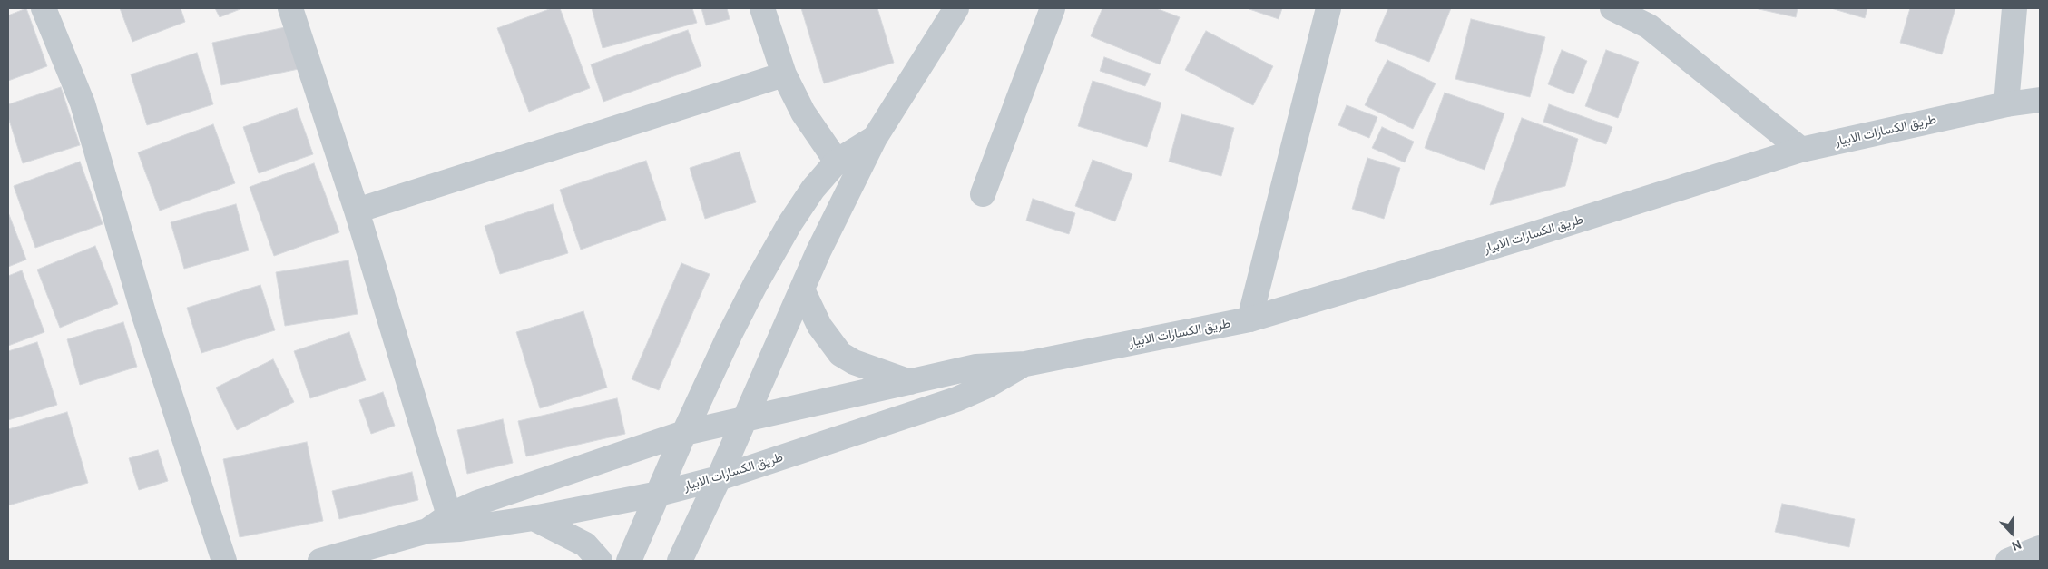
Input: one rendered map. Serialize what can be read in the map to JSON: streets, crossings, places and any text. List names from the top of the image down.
{
  "streets": {
    "street": ["طريق الكسارات الابيار"]
  },
  "north": "bottom"
}
